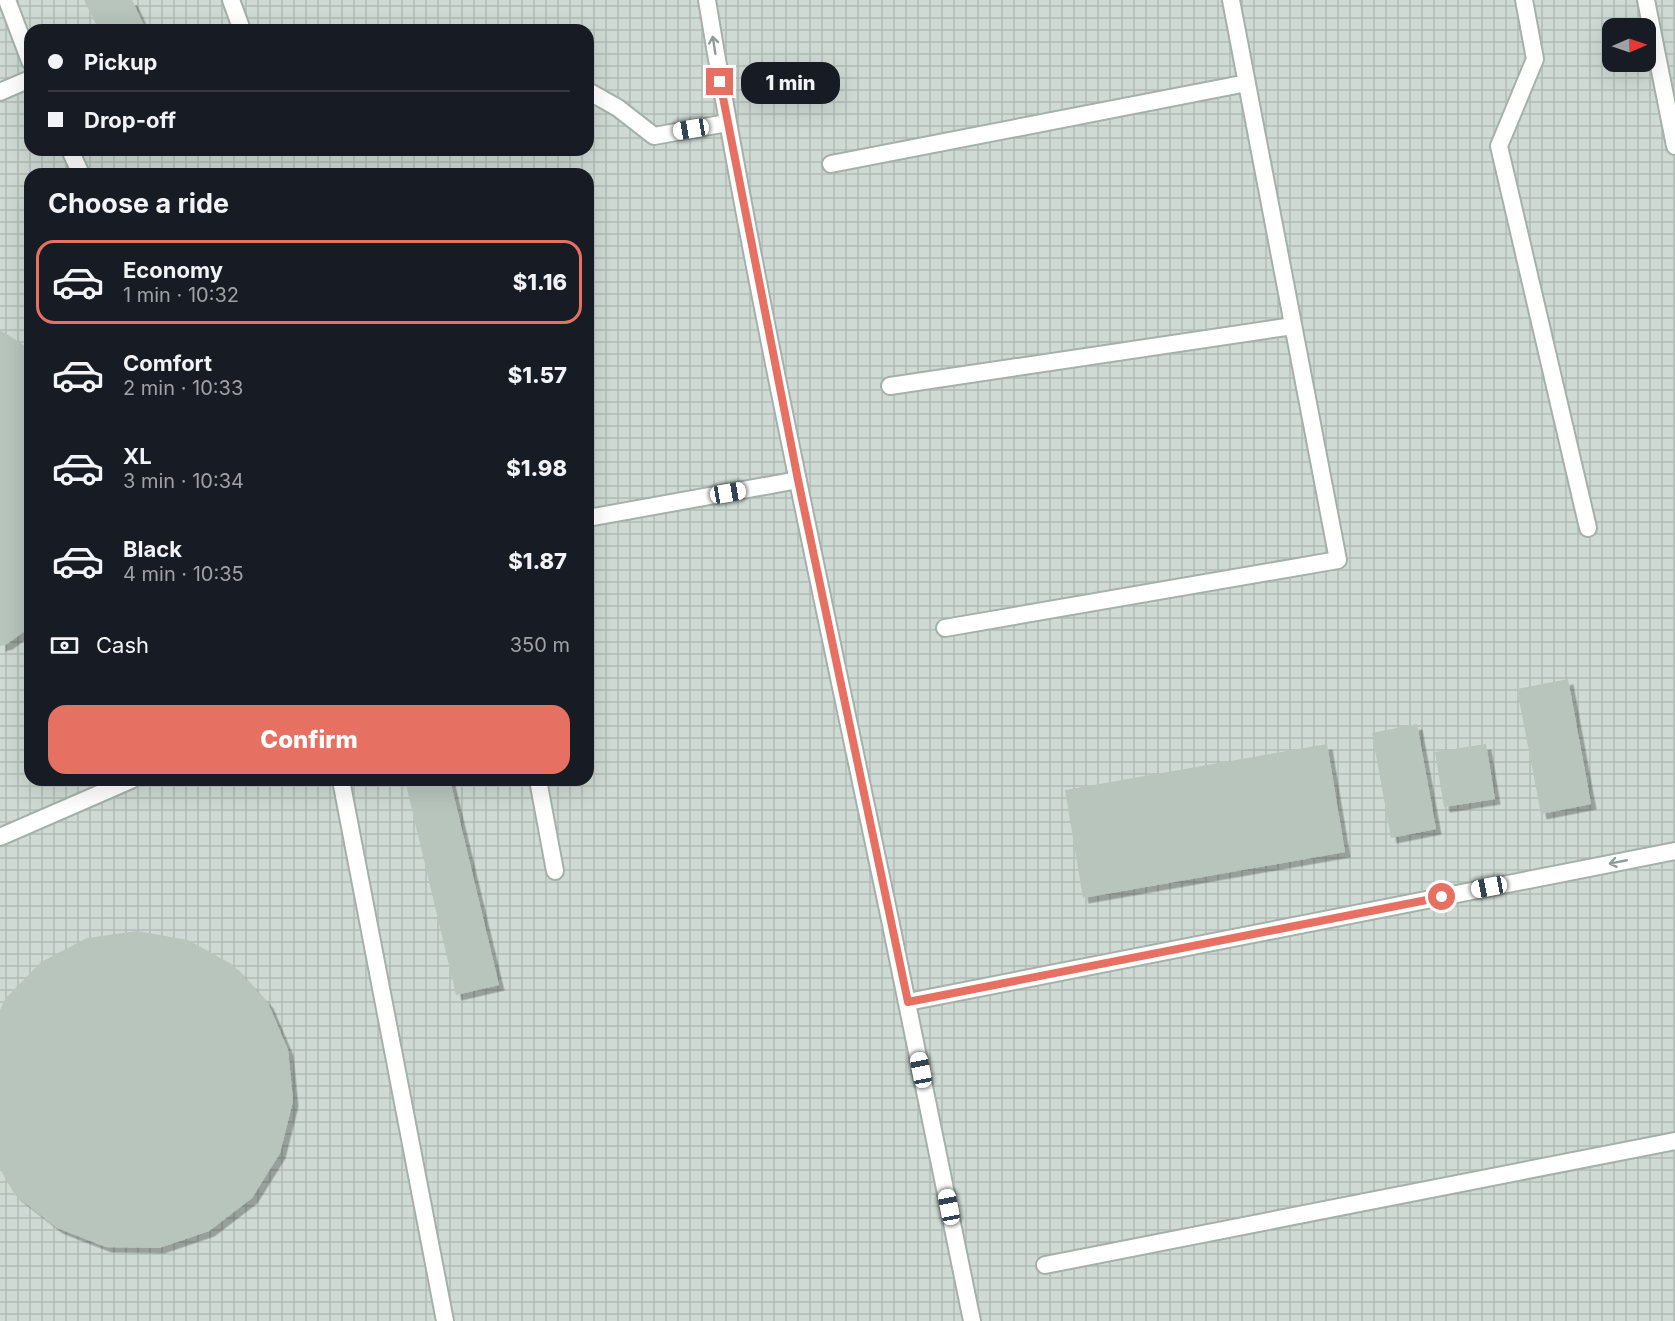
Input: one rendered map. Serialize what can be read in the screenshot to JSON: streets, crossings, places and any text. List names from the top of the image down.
{
  "north": "right",
  "page": {
    "banner": ["Pickup", "Drop-off"],
    "bubble": "1 min",
    "heading": "Choose a ride",
    "list": [
      {
        "name": "Economy",
        "note": "1 min · 10:32",
        "value": "$1.16"
      },
      {
        "name": "Comfort",
        "note": "2 min · 10:33",
        "value": "$1.57"
      },
      {
        "name": "XL",
        "note": "3 min · 10:34",
        "value": "$1.98"
      },
      {
        "name": "Black",
        "note": "4 min · 10:35",
        "value": "$1.87"
      }
    ],
    "pay": ["Cash", "350 m"],
    "buttons": "Confirm"
  }
}
